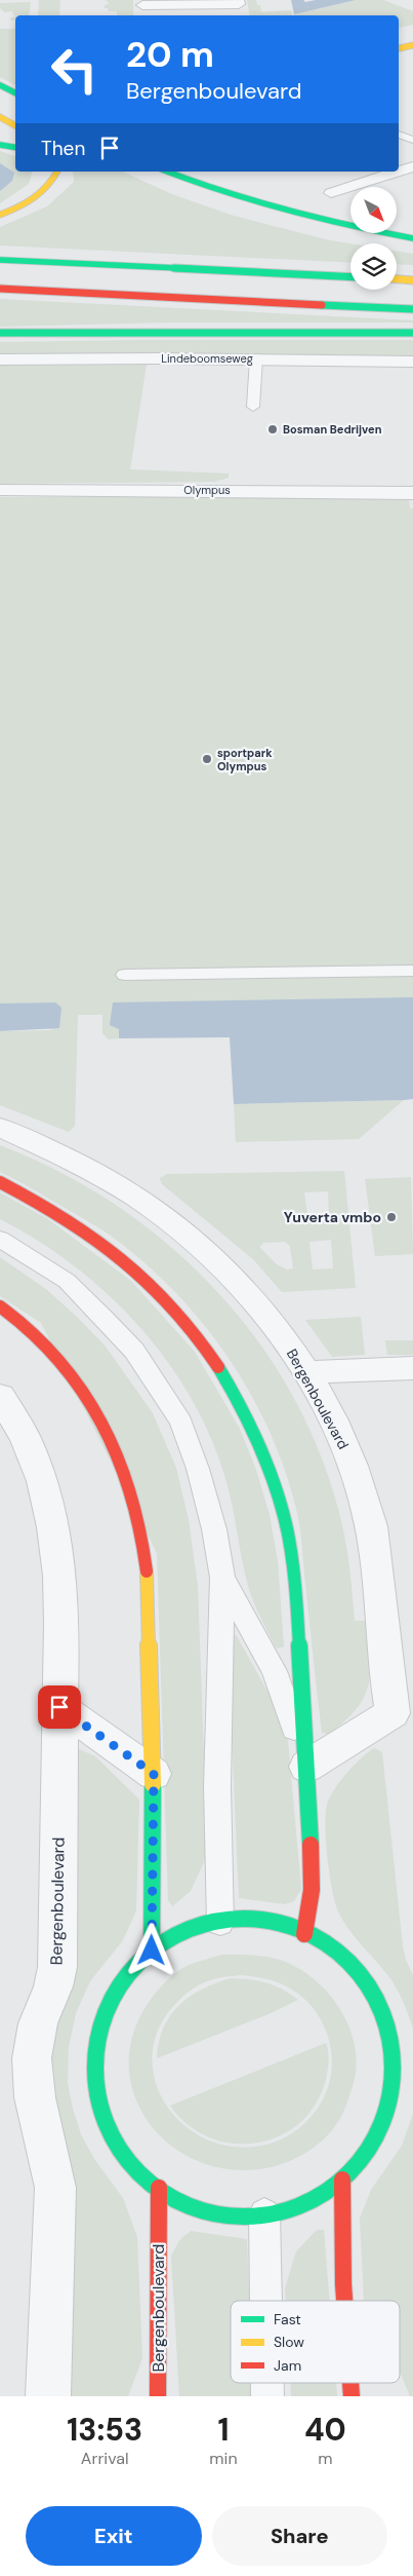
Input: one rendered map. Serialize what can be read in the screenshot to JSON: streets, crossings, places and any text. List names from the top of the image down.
{
  "streets": {
    "main road": ["Bergenboulevard"],
    "street": ["Lindeboomseweg", "Olympus"]
  },
  "places": ["Bosman Bedrijven", "sportpark Olympus", "Yuverta vmbo"],
  "legend": ["Fast", "Slow", "Jam"],
  "north": "bottom right",
  "page": {
    "turn": ["20 m", "Bergenboulevard"],
    "then": "Then",
    "eta": [
      "13:53",
      "Arrival",
      "1",
      "min",
      "40",
      "m"
    ],
    "buttons": ["Exit", "Share"]
  }
}
